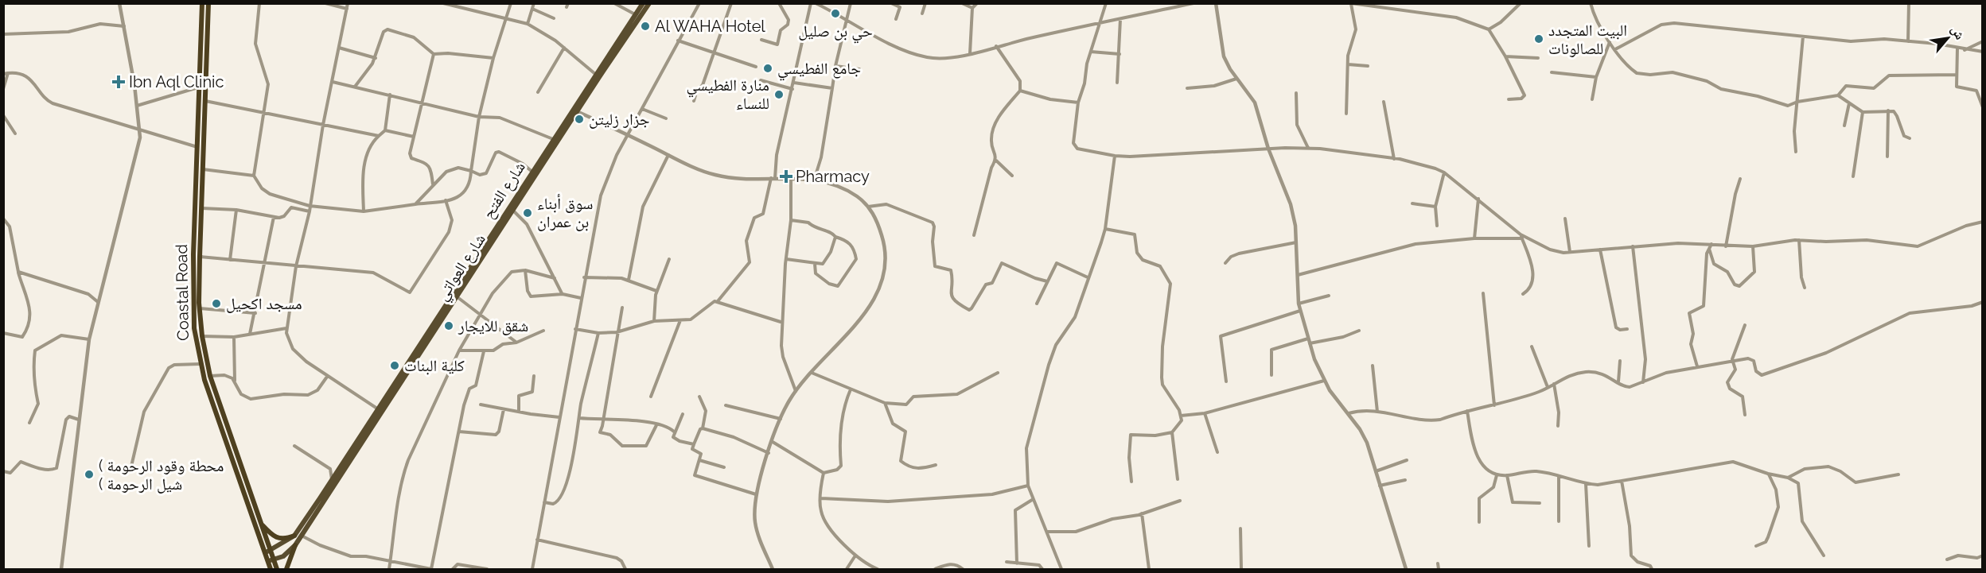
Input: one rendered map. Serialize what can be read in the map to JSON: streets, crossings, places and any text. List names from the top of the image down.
{
  "streets": {
    "highway": ["Coastal Road"],
    "main road": ["شارع الفتح", "شارع العواتي"]
  },
  "crossings": [
    ["شارع الفتح", "شارع العواتي"]
  ],
  "places": {
    "other": [
      "حي بن صليل",
      "Al WAHA Hotel",
      "البيت المتجدد للصالونات",
      "جامع الفطيسي",
      "منارة الفطيسي للنساء",
      "جزار زليتن",
      "سوق أبناء بن عمران",
      "مسجد اكحيل",
      "شقق للايجار",
      "كلية البنات",
      "( محطة وقود الرحومة ( شيل الرحومة"
    ],
    "health": ["Ibn Aql Clinic", "Pharmacy"]
  },
  "north": "top right"
}
